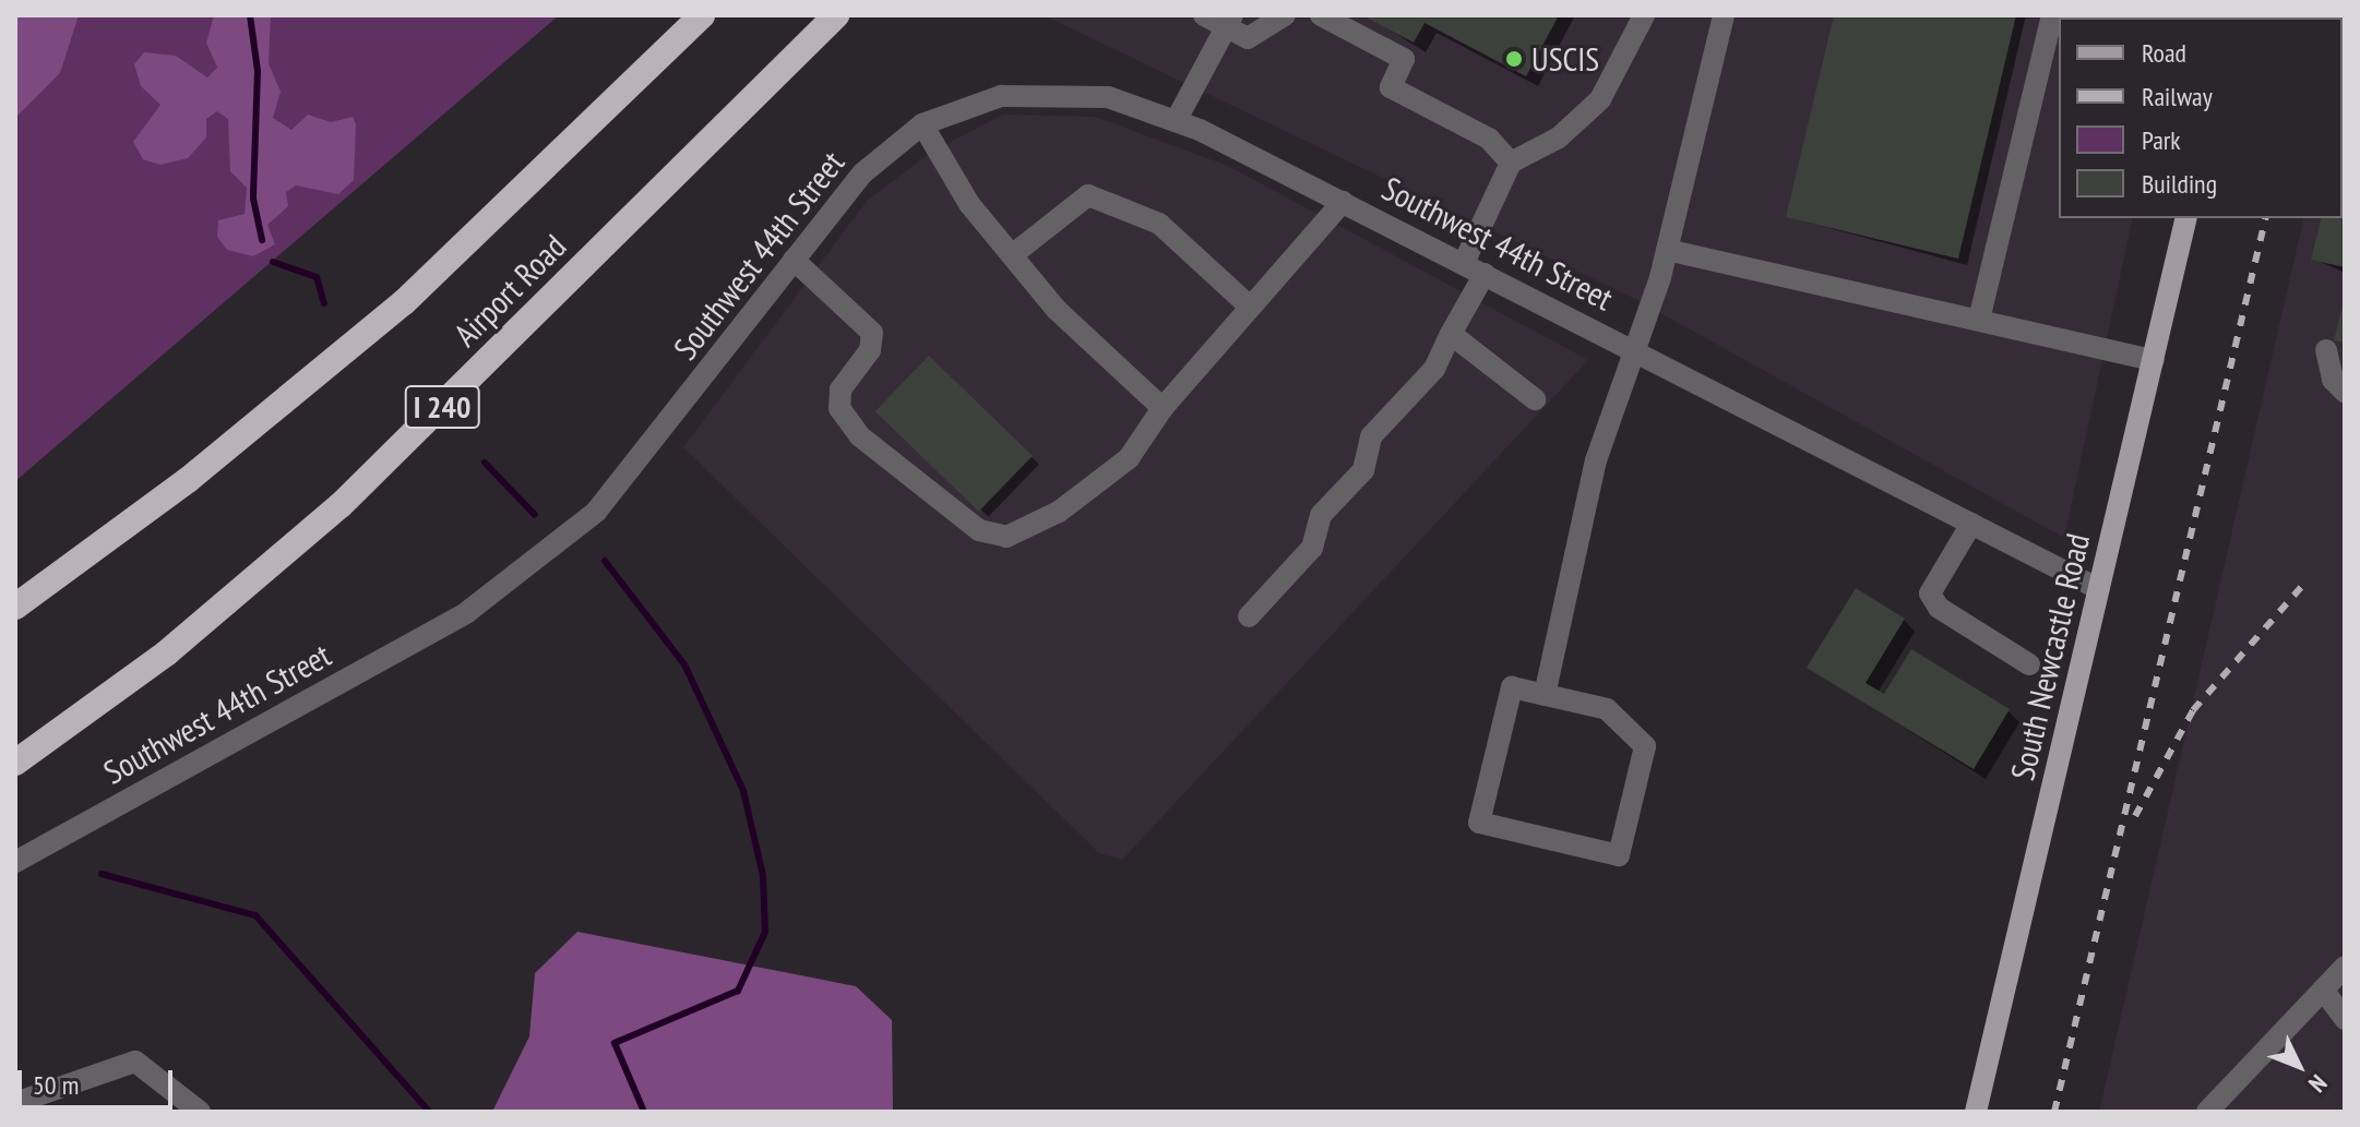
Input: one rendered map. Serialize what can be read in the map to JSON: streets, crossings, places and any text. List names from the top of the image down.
{
  "streets": {
    "highway": ["Airport Road", "I 240"],
    "main road": ["South Newcastle Road"],
    "street": ["Southwest 44th Street"]
  },
  "crossings": [
    ["Southwest 44th Street", "South Newcastle Road"]
  ],
  "places": ["USCIS"],
  "legend": [
    "Road",
    "Railway",
    "Park",
    "Building"
  ],
  "scale_bar": "50 m",
  "north": "bottom right"
}
